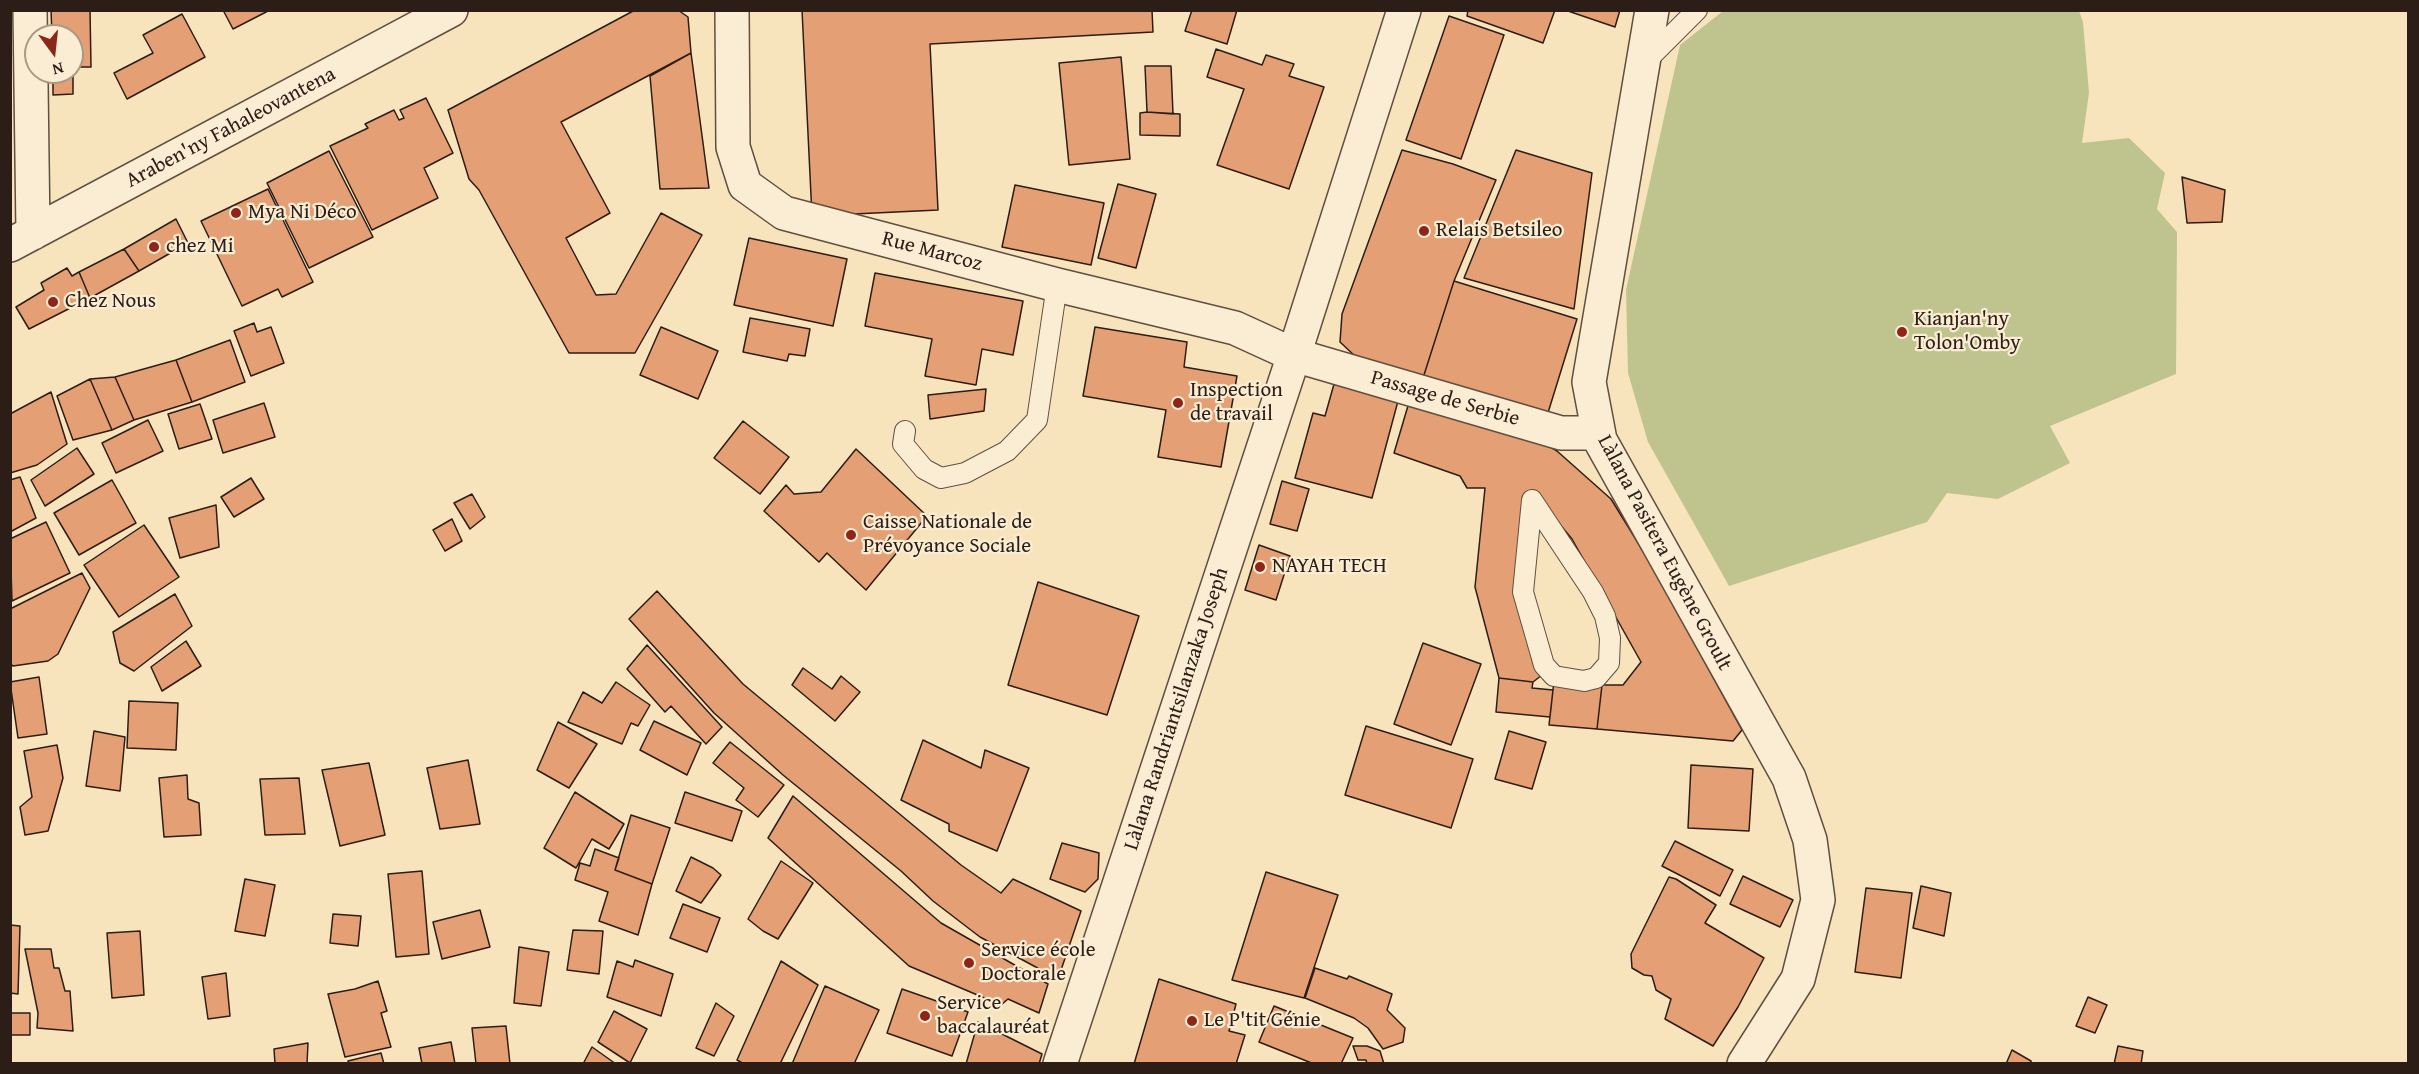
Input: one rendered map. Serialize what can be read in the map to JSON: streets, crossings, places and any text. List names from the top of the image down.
{
  "streets": {
    "street": [
      "Araben'ny Fahaleovantena",
      "Rue Marcoz",
      "Passage de Serbie",
      "Làlana Pasitera Eugène Groult",
      "Làlana Randriantsilanzaka Joseph"
    ]
  },
  "crossings": [
    ["Rue Marcoz", "Passage de Serbie"],
    ["Rue Marcoz", "Làlana Randriantsilanzaka Joseph"],
    ["Passage de Serbie", "Làlana Pasitera Eugène Groult"],
    ["Passage de Serbie", "Làlana Randriantsilanzaka Joseph"]
  ],
  "places": [
    "Mya Ni Déco",
    "Relais Betsileo",
    "chez Mi",
    "Chez Nous",
    "Kianjan'ny Tolon'Omby",
    "Inspection de travail",
    "Caisse Nationale de Prévoyance Sociale",
    "NAYAH TECH",
    "Service école Doctorale",
    "Service baccalauréat",
    "Le P'tit Génie"
  ],
  "north": "bottom"
}
